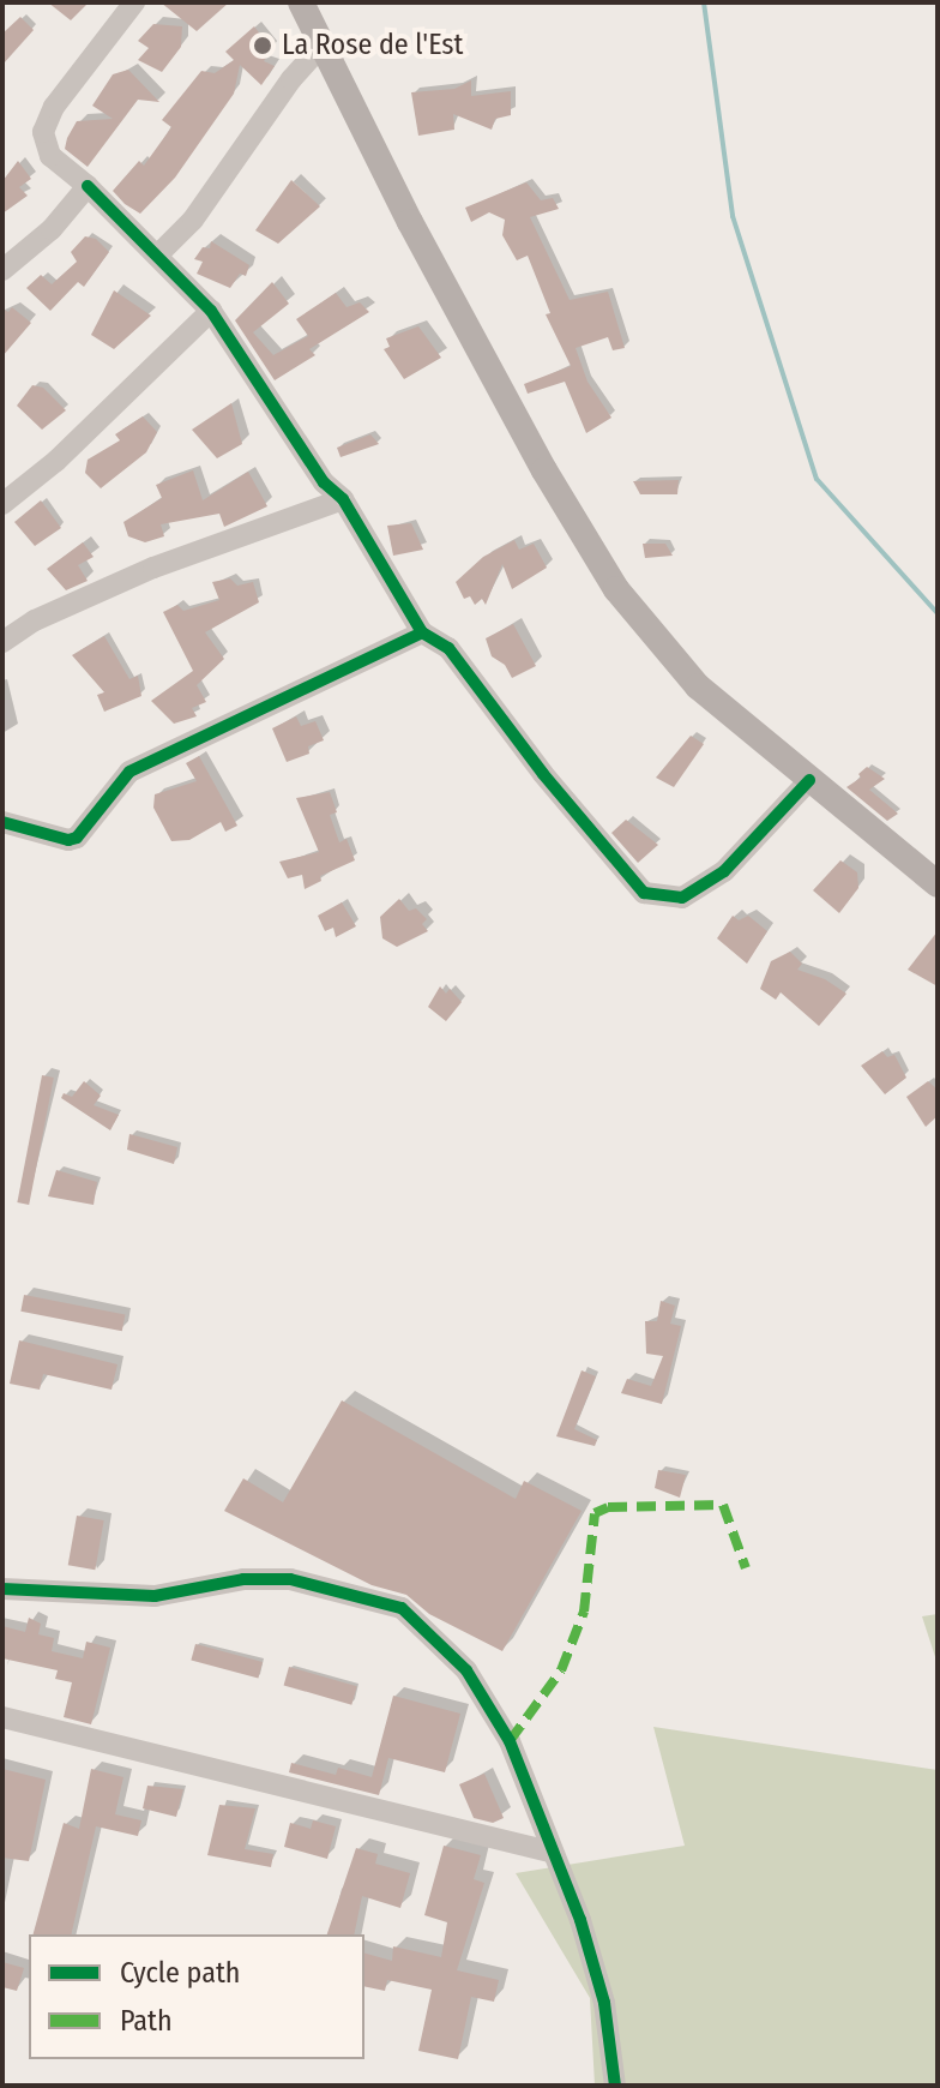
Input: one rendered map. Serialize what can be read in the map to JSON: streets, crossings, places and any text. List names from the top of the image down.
{
  "places": ["La Rose de l'Est"],
  "legend": ["Cycle path", "Path"]
}
